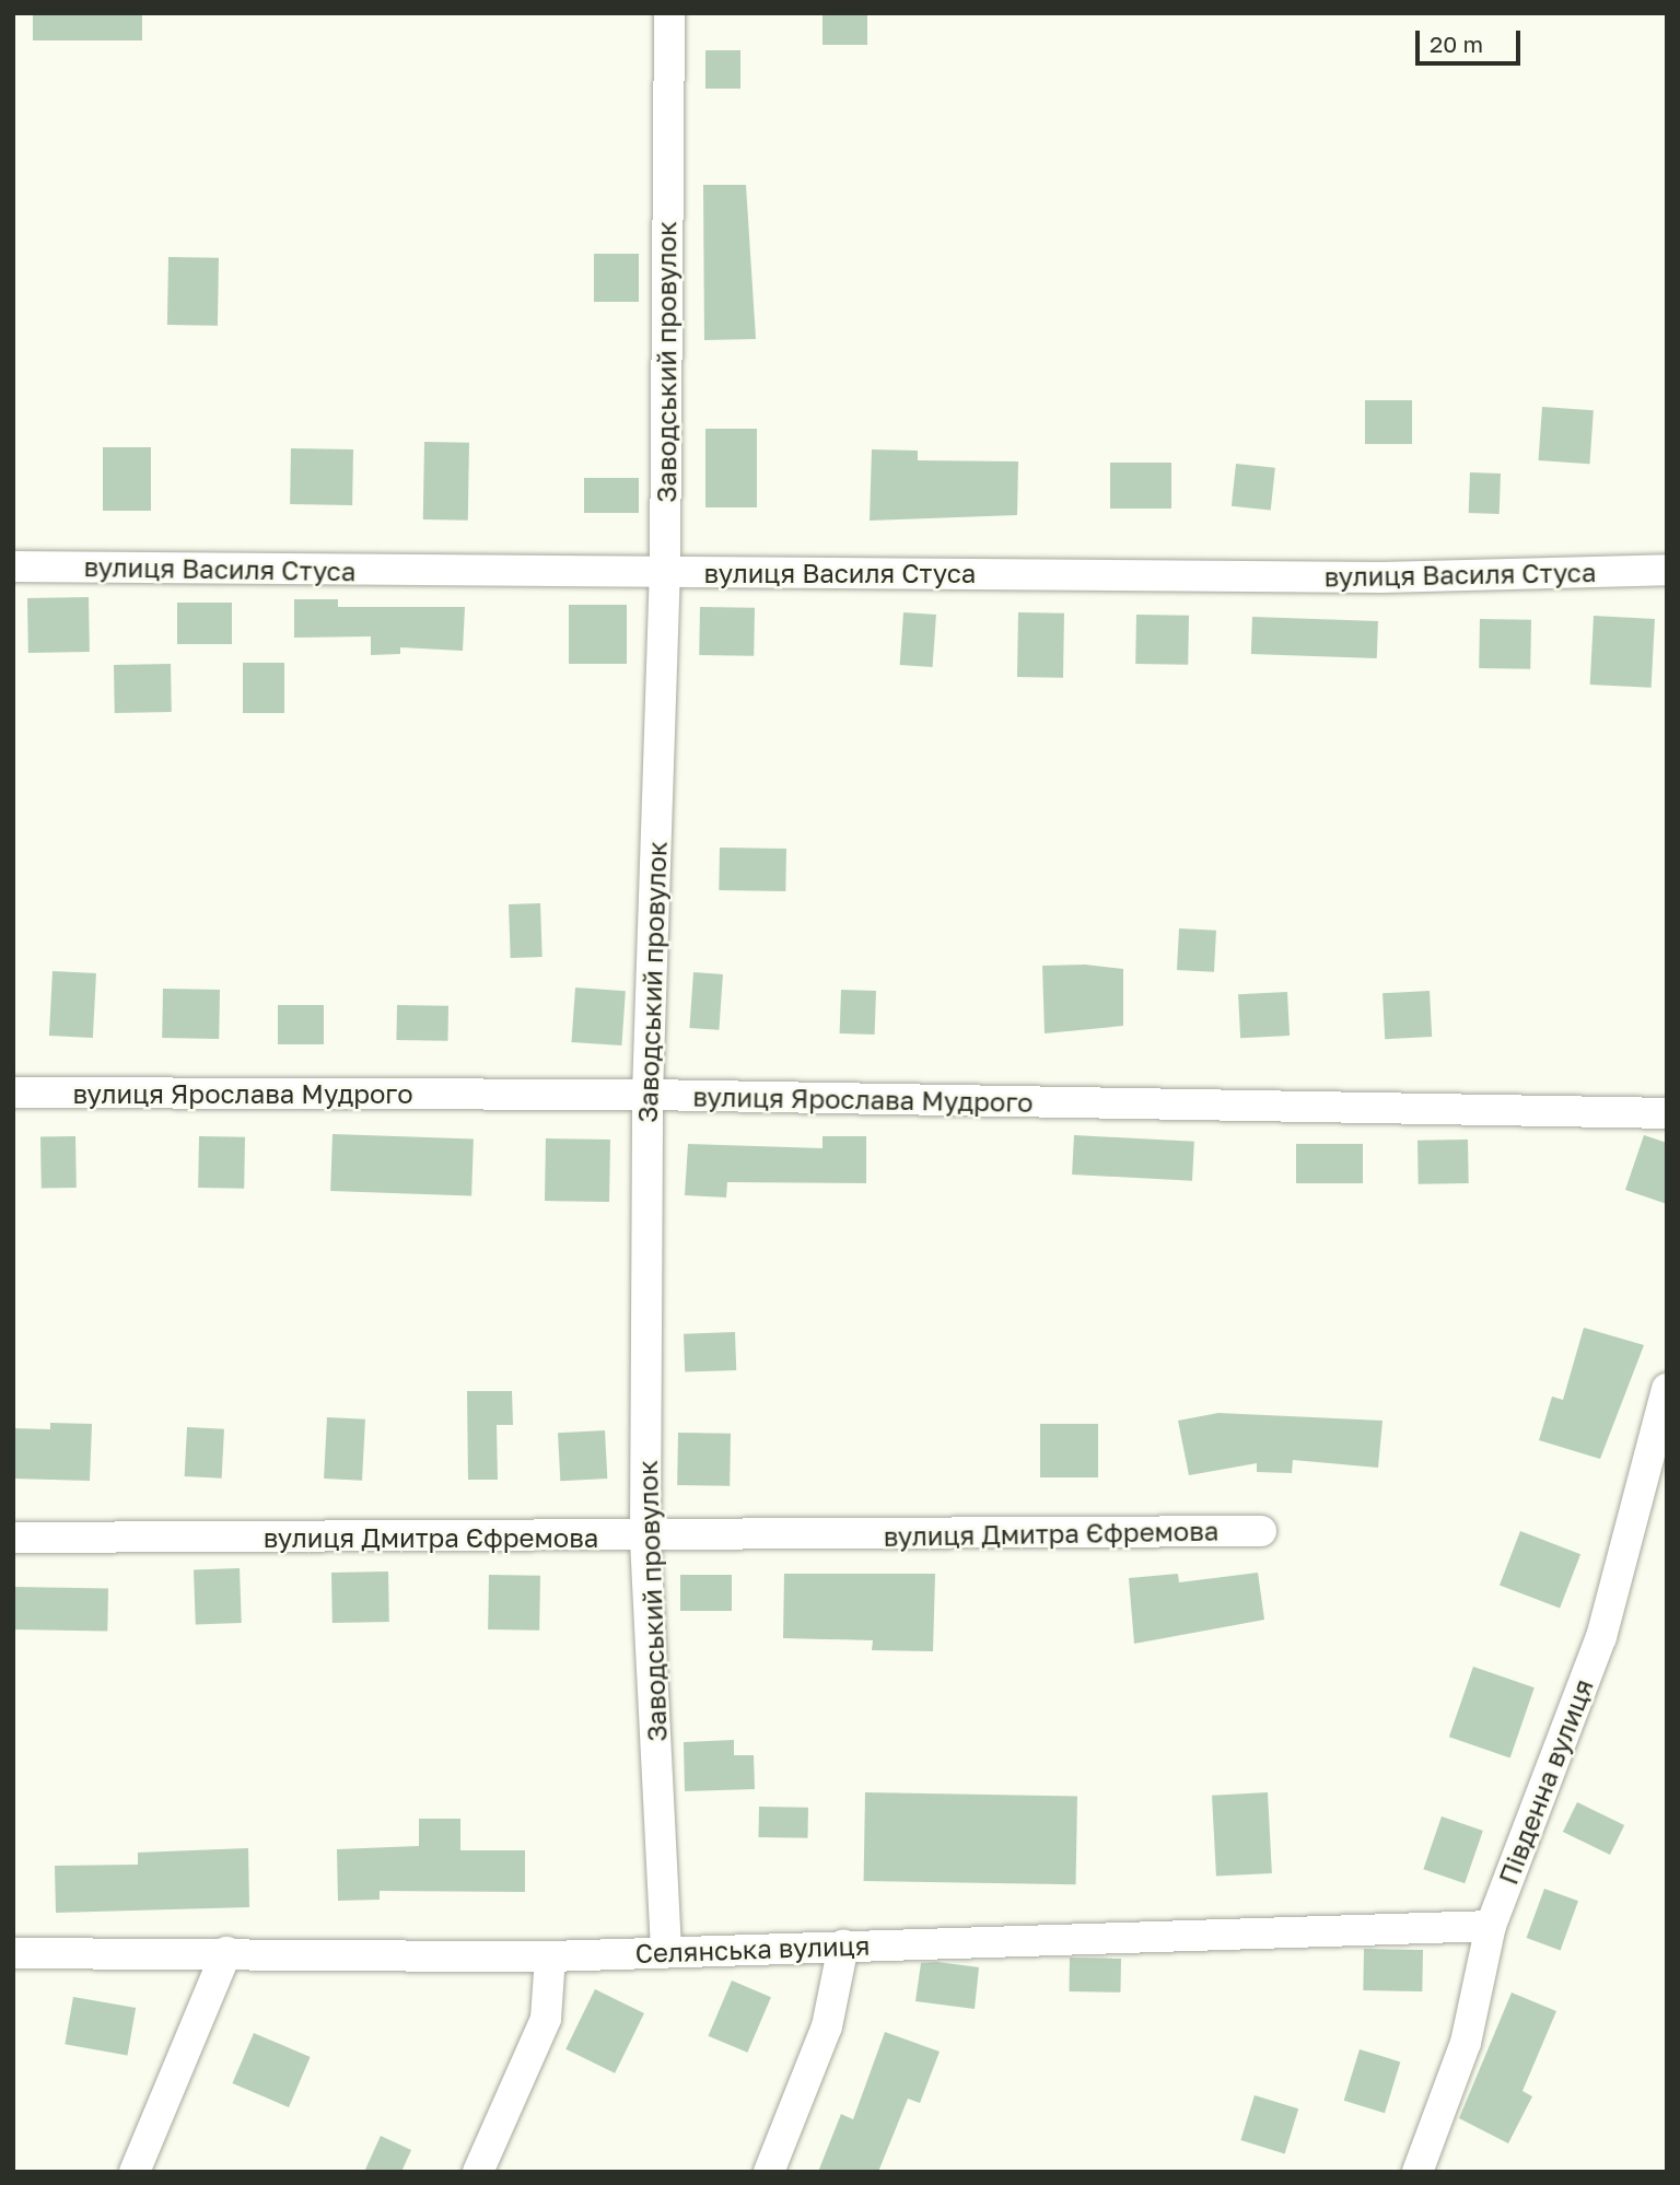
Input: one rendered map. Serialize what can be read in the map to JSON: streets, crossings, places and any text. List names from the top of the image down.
{
  "streets": {
    "street": [
      "Заводський провулок",
      "вулиця Василя Стуса",
      "вулиця Ярослава Мудрого",
      "вулиця Дмитра Єфремова",
      "Південна вулиця",
      "Селянська вулиця"
    ]
  },
  "crossings": [
    ["Заводський провулок", "вулиця Василя Стуса"],
    ["Заводський провулок", "вулиця Ярослава Мудрого"],
    ["Заводський провулок", "вулиця Дмитра Єфремова"],
    ["Заводський провулок", "Селянська вулиця"],
    ["Південна вулиця", "Селянська вулиця"]
  ],
  "scale_bar": "20 m"
}
